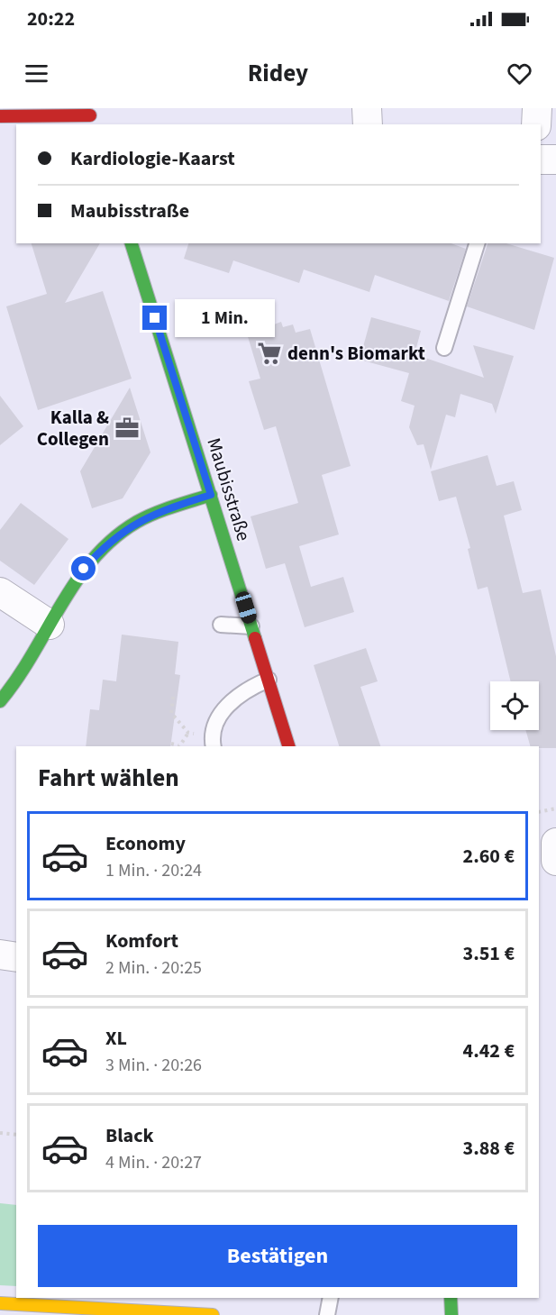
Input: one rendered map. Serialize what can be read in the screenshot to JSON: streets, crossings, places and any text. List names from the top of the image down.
{
  "streets": {
    "street": ["Maubisstraße"]
  },
  "places": {
    "supermarket": ["denn's Biomarkt"],
    "office": ["Kalla & Collegen"]
  },
  "page": {
    "status": "20:22",
    "header": "Ridey",
    "banner": ["Kardiologie-Kaarst", "Maubisstraße"],
    "bubble": "1 Min.",
    "heading": "Fahrt wählen",
    "list": [
      {
        "name": "Economy",
        "note": "1 Min. · 20:24",
        "value": "2.60 €"
      },
      {
        "name": "Komfort",
        "note": "2 Min. · 20:25",
        "value": "3.51 €"
      },
      {
        "name": "XL",
        "note": "3 Min. · 20:26",
        "value": "4.42 €"
      },
      {
        "name": "Black",
        "note": "4 Min. · 20:27",
        "value": "3.88 €"
      }
    ],
    "buttons": "Bestätigen"
  }
}
